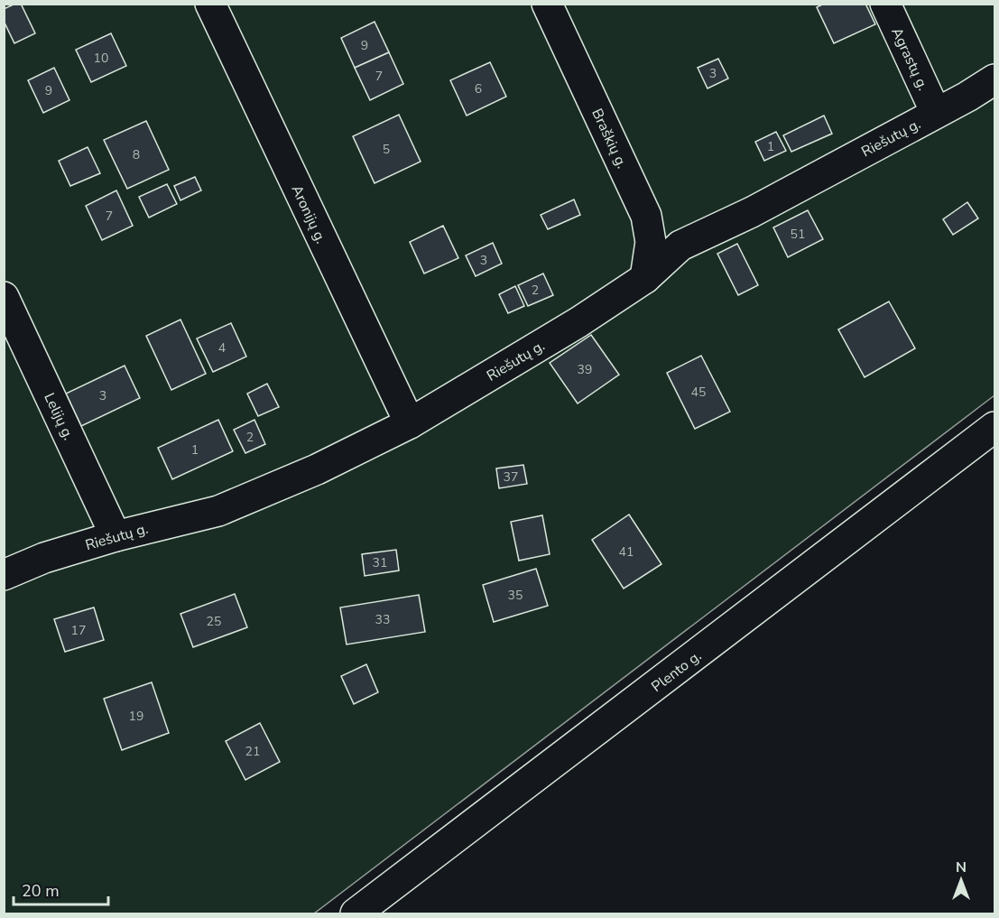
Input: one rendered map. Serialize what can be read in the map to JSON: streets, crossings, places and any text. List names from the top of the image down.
{
  "streets": {
    "main road": [
      "Agrastų g.",
      "Riešutų g.",
      "Braškių g.",
      "Aronijų g.",
      "Lelijų g.",
      "Plento g."
    ]
  },
  "crossings": [
    ["Agrastų g.", "Riešutų g."],
    ["Riešutų g.", "Braškių g."],
    ["Riešutų g.", "Aronijų g."],
    ["Riešutų g.", "Lelijų g."]
  ],
  "house_numbers": [
    "9",
    "10",
    "3",
    "7",
    "6",
    "9",
    "1",
    "5",
    "8",
    "7",
    "51",
    "3",
    "2",
    "4",
    "39",
    "45",
    "3",
    "2",
    "1",
    "37",
    "41",
    "31",
    "35",
    "33",
    "25",
    "17",
    "19",
    "21"
  ],
  "scale_bar": "20 m",
  "north": "top"
}
